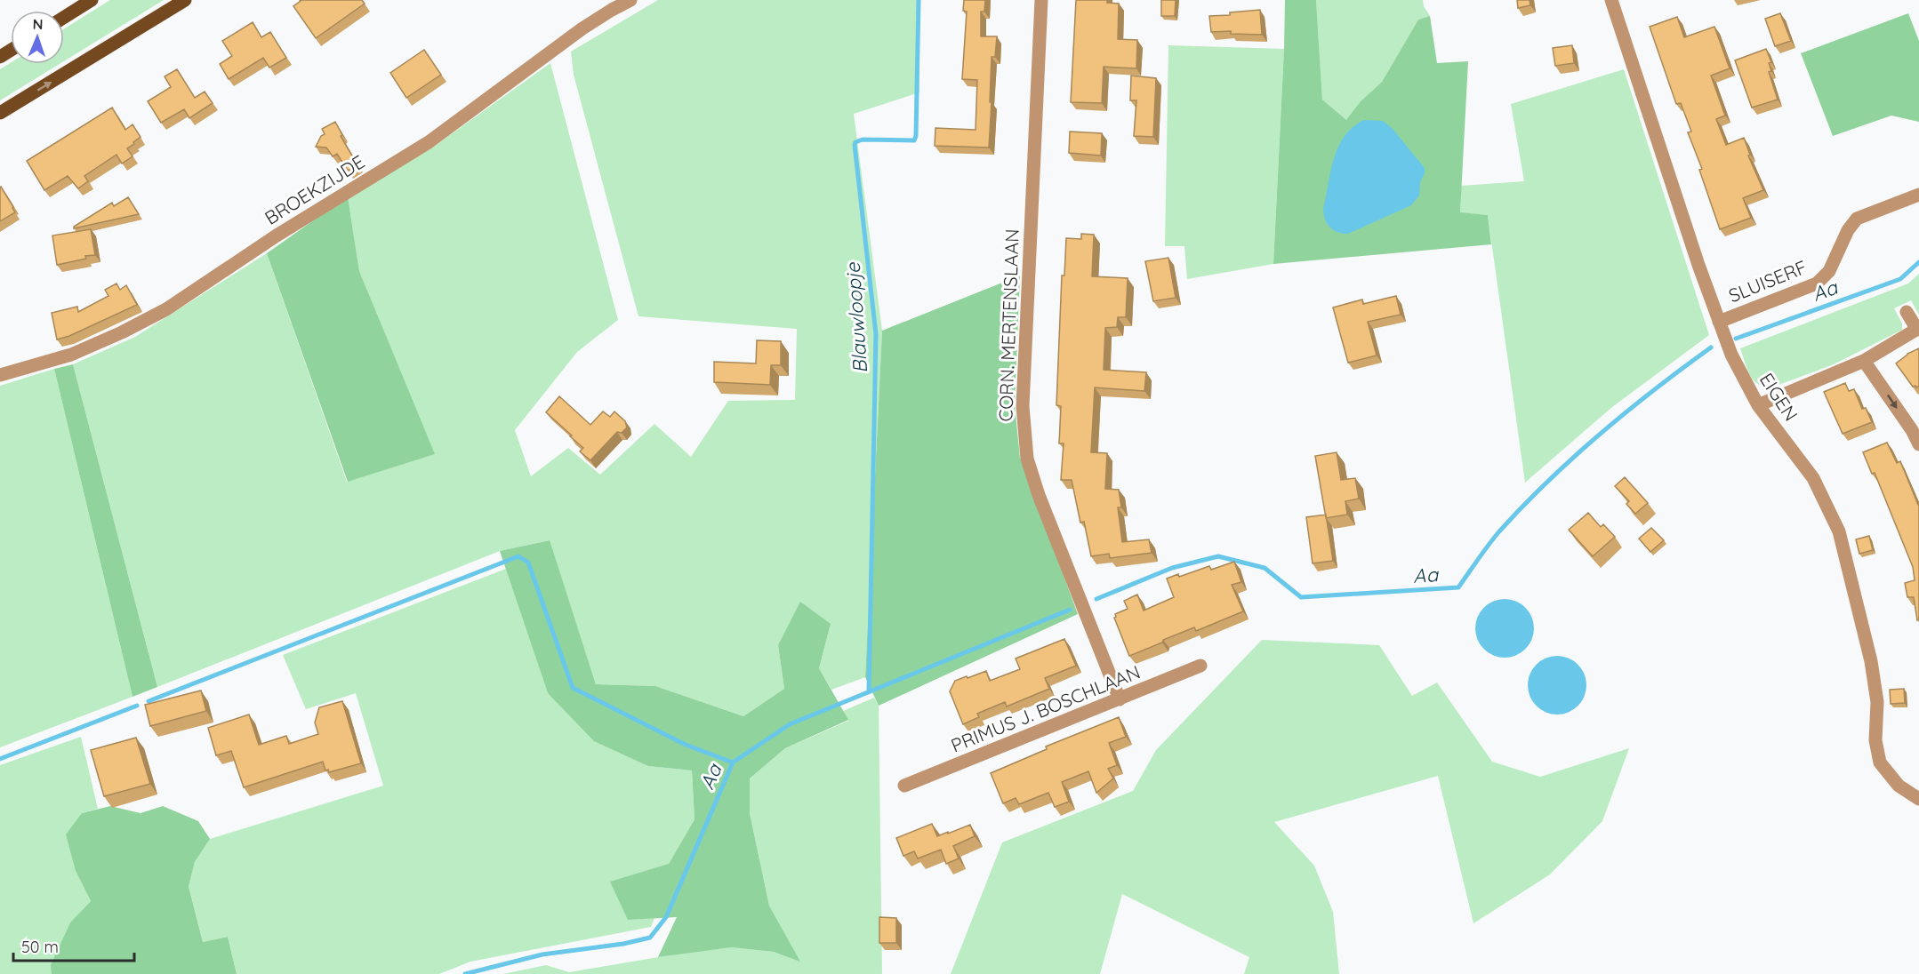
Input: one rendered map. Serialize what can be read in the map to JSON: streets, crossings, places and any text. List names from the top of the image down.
{
  "streets": {
    "street": [
      "BROEKZIJDE",
      "SLUISERF",
      "CORN. MERTENSLAAN",
      "EIGEN",
      "PRIMUS J. BOSCHLAAN"
    ]
  },
  "crossings": [
    ["SLUISERF", "EIGEN"],
    ["CORN. MERTENSLAAN", "PRIMUS J. BOSCHLAAN"]
  ],
  "water": ["Aa", "Blauwloopje"],
  "scale_bar": "50 m",
  "north": "top"
}
